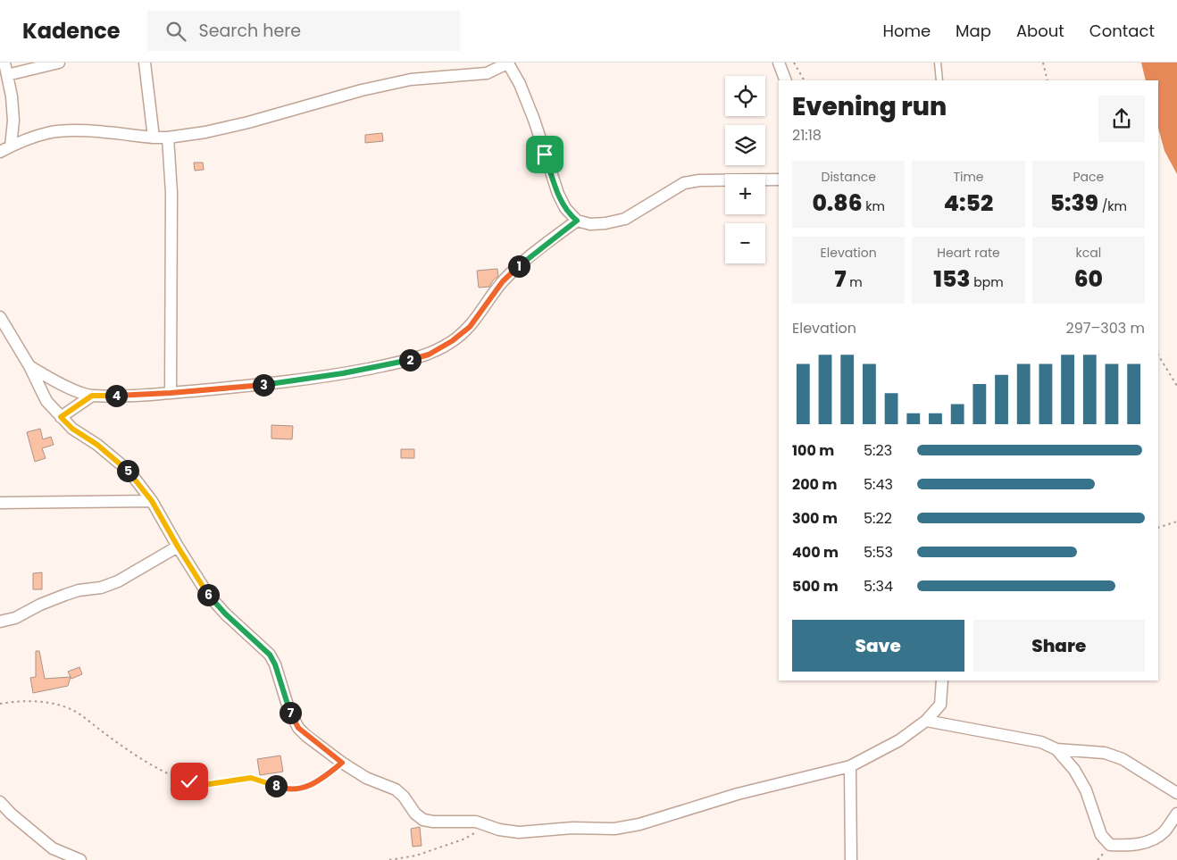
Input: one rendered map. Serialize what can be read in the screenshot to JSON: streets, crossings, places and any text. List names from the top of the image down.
{
  "page": {
    "header": "Kadence",
    "search": "Search here",
    "nav": [
      "Home",
      "Map",
      "About",
      "Contact"
    ],
    "map_buttons": ["+", "−"],
    "heading": ["Evening run", "21:18"],
    "stats": [
      ["Distance", "0.86 km"],
      ["Time", "4:52"],
      ["Pace", "5:39 /km"],
      ["Elevation", "7 m"],
      ["Heart rate", "153 bpm"],
      ["kcal", "60"]
    ],
    "pins": [
      "1",
      "2",
      "3",
      "4",
      "5",
      "6",
      "7",
      "8"
    ],
    "chart": ["Elevation", "297–303 m"],
    "list": [
      {
        "name": "100 m",
        "note": "5:23"
      },
      {
        "name": "200 m",
        "note": "5:43"
      },
      {
        "name": "300 m",
        "note": "5:22"
      },
      {
        "name": "400 m",
        "note": "5:53"
      },
      {
        "name": "500 m",
        "note": "5:34"
      }
    ],
    "buttons": ["Save", "Share"]
  }
}
